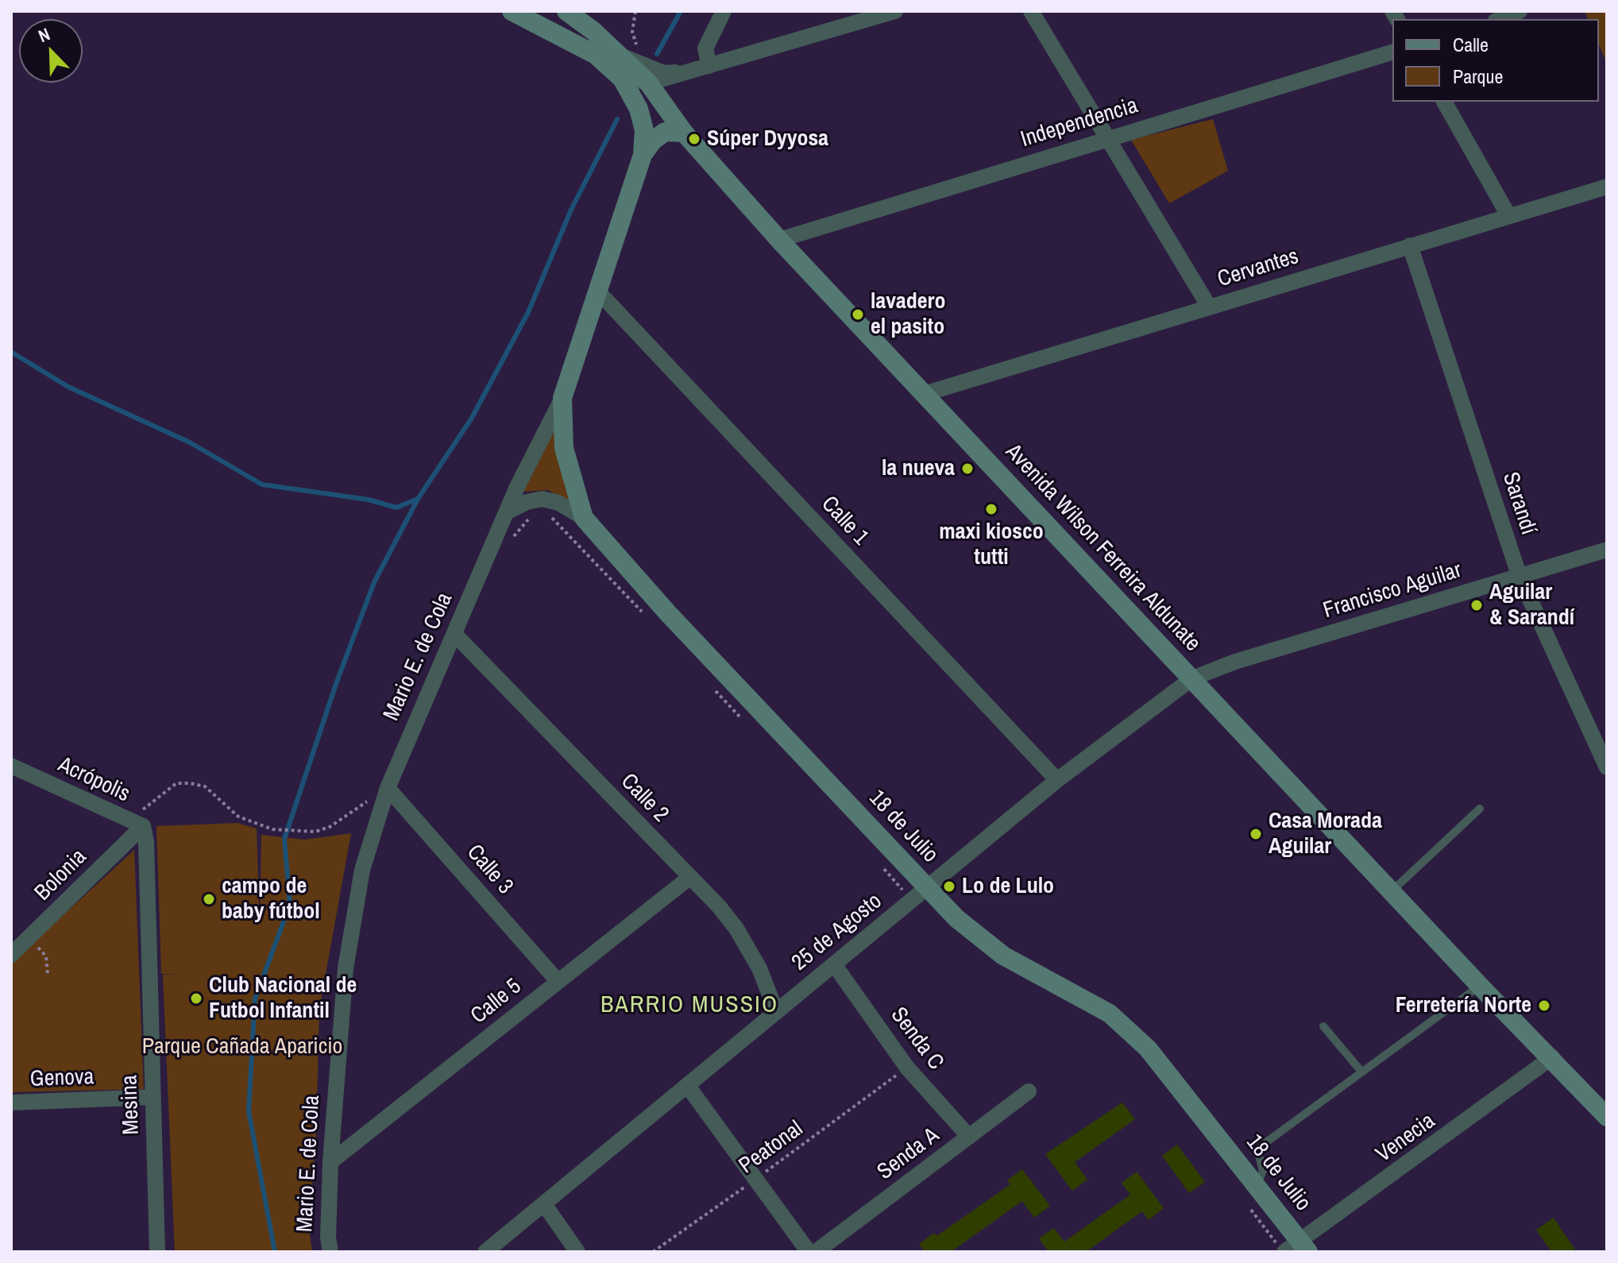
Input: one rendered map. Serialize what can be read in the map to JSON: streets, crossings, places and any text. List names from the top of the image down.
{
  "streets": {
    "street": [
      "Independencia",
      "Cervantes",
      "Sarandí",
      "Calle 1",
      "Avenida Wilson Ferreira Aldunate",
      "Francisco Aguilar",
      "Mario E. de Cola",
      "Acrópolis",
      "Calle 2",
      "18 de Julio",
      "Calle 3",
      "Bolonia",
      "25 de Agosto",
      "Calle 5",
      "Senda C",
      "Genova",
      "Mesina",
      "Venecia",
      "Senda A"
    ],
    "path": ["Peatonal"]
  },
  "crossings": [
    ["Independencia", "Avenida Wilson Ferreira Aldunate"],
    ["Cervantes", "Sarandí"],
    ["Cervantes", "Avenida Wilson Ferreira Aldunate"],
    ["Sarandí", "Francisco Aguilar"],
    ["Calle 1", "Mario E. de Cola"],
    ["Calle 1", "25 de Agosto"],
    ["Avenida Wilson Ferreira Aldunate", "Francisco Aguilar"],
    ["Avenida Wilson Ferreira Aldunate", "Mario E. de Cola"],
    ["Avenida Wilson Ferreira Aldunate", "25 de Agosto"],
    ["Avenida Wilson Ferreira Aldunate", "Venecia"],
    ["Francisco Aguilar", "25 de Agosto"],
    ["Mario E. de Cola", "Calle 2"],
    ["Mario E. de Cola", "18 de Julio"],
    ["Mario E. de Cola", "Calle 3"],
    ["Mario E. de Cola", "Calle 5"],
    ["Acrópolis", "Bolonia"],
    ["Acrópolis", "Mesina"],
    ["Calle 2", "25 de Agosto"],
    ["Calle 2", "Calle 5"],
    ["18 de Julio", "25 de Agosto"],
    ["18 de Julio", "Venecia"],
    ["Calle 3", "Calle 5"],
    ["Bolonia", "Mesina"],
    ["25 de Agosto", "Senda C"],
    ["Senda C", "Peatonal"],
    ["Senda C", "Senda A"],
    ["Genova", "Mesina"]
  ],
  "districts": ["BARRIO MUSSIO"],
  "parks": ["Parque Cañada Aparicio"],
  "places": [
    "Súper Dyyosa",
    "lavadero el pasito",
    "la nueva",
    "maxi kiosco tutti",
    "Aguilar & Sarandí",
    "Casa Morada Aguilar",
    "Lo de Lulo",
    "campo de baby fútbol",
    "Club Nacional de Futbol Infantil",
    "Ferretería Norte"
  ],
  "legend": ["Calle", "Parque"],
  "north": "top left"
}
